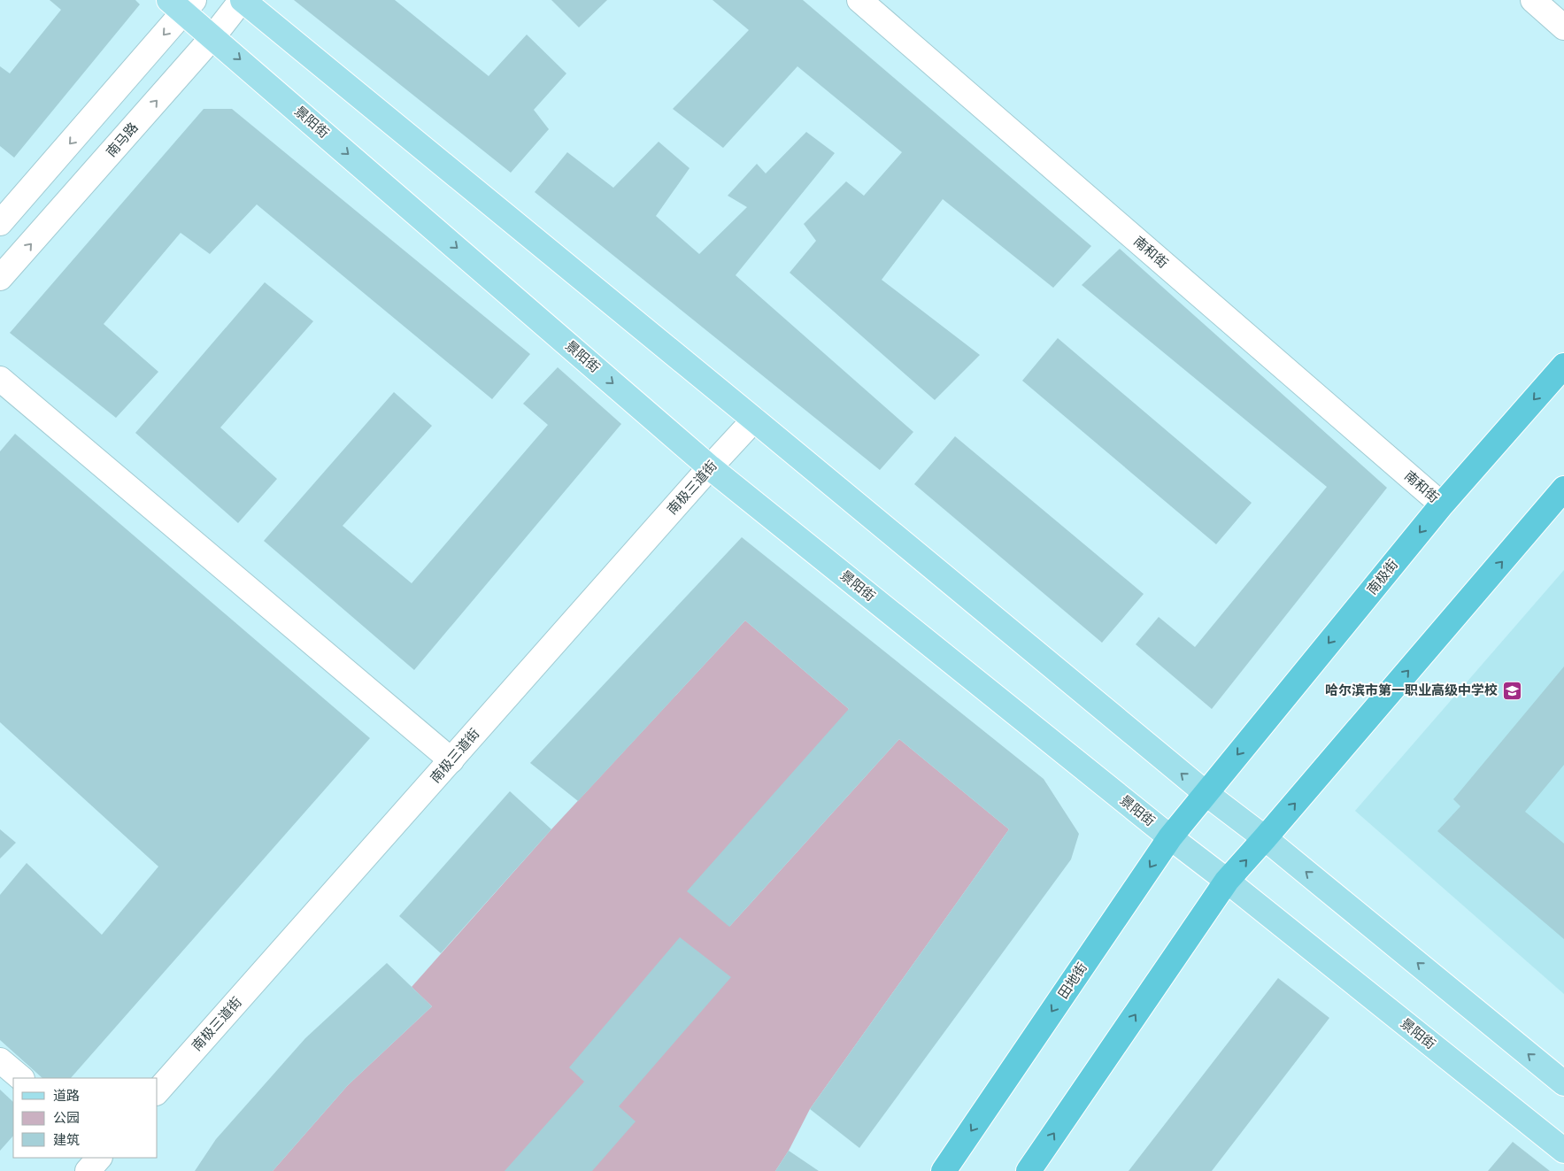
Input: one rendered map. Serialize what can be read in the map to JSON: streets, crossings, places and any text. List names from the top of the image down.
{
  "streets": {
    "highway": ["南极街", "田地街"],
    "main road": ["景阳街"],
    "street": ["南马路", "南和街", "南极三道街"]
  },
  "crossings": [
    ["景阳街", "南马路"],
    ["景阳街", "南极三道街"],
    ["景阳街", "田地街"],
    ["南和街", "南极街"],
    ["南极街", "田地街"]
  ],
  "places": {
    "school or university": ["哈尔滨市第一职业高级中学校"]
  },
  "legend": ["道路", "公园", "建筑"]
}
